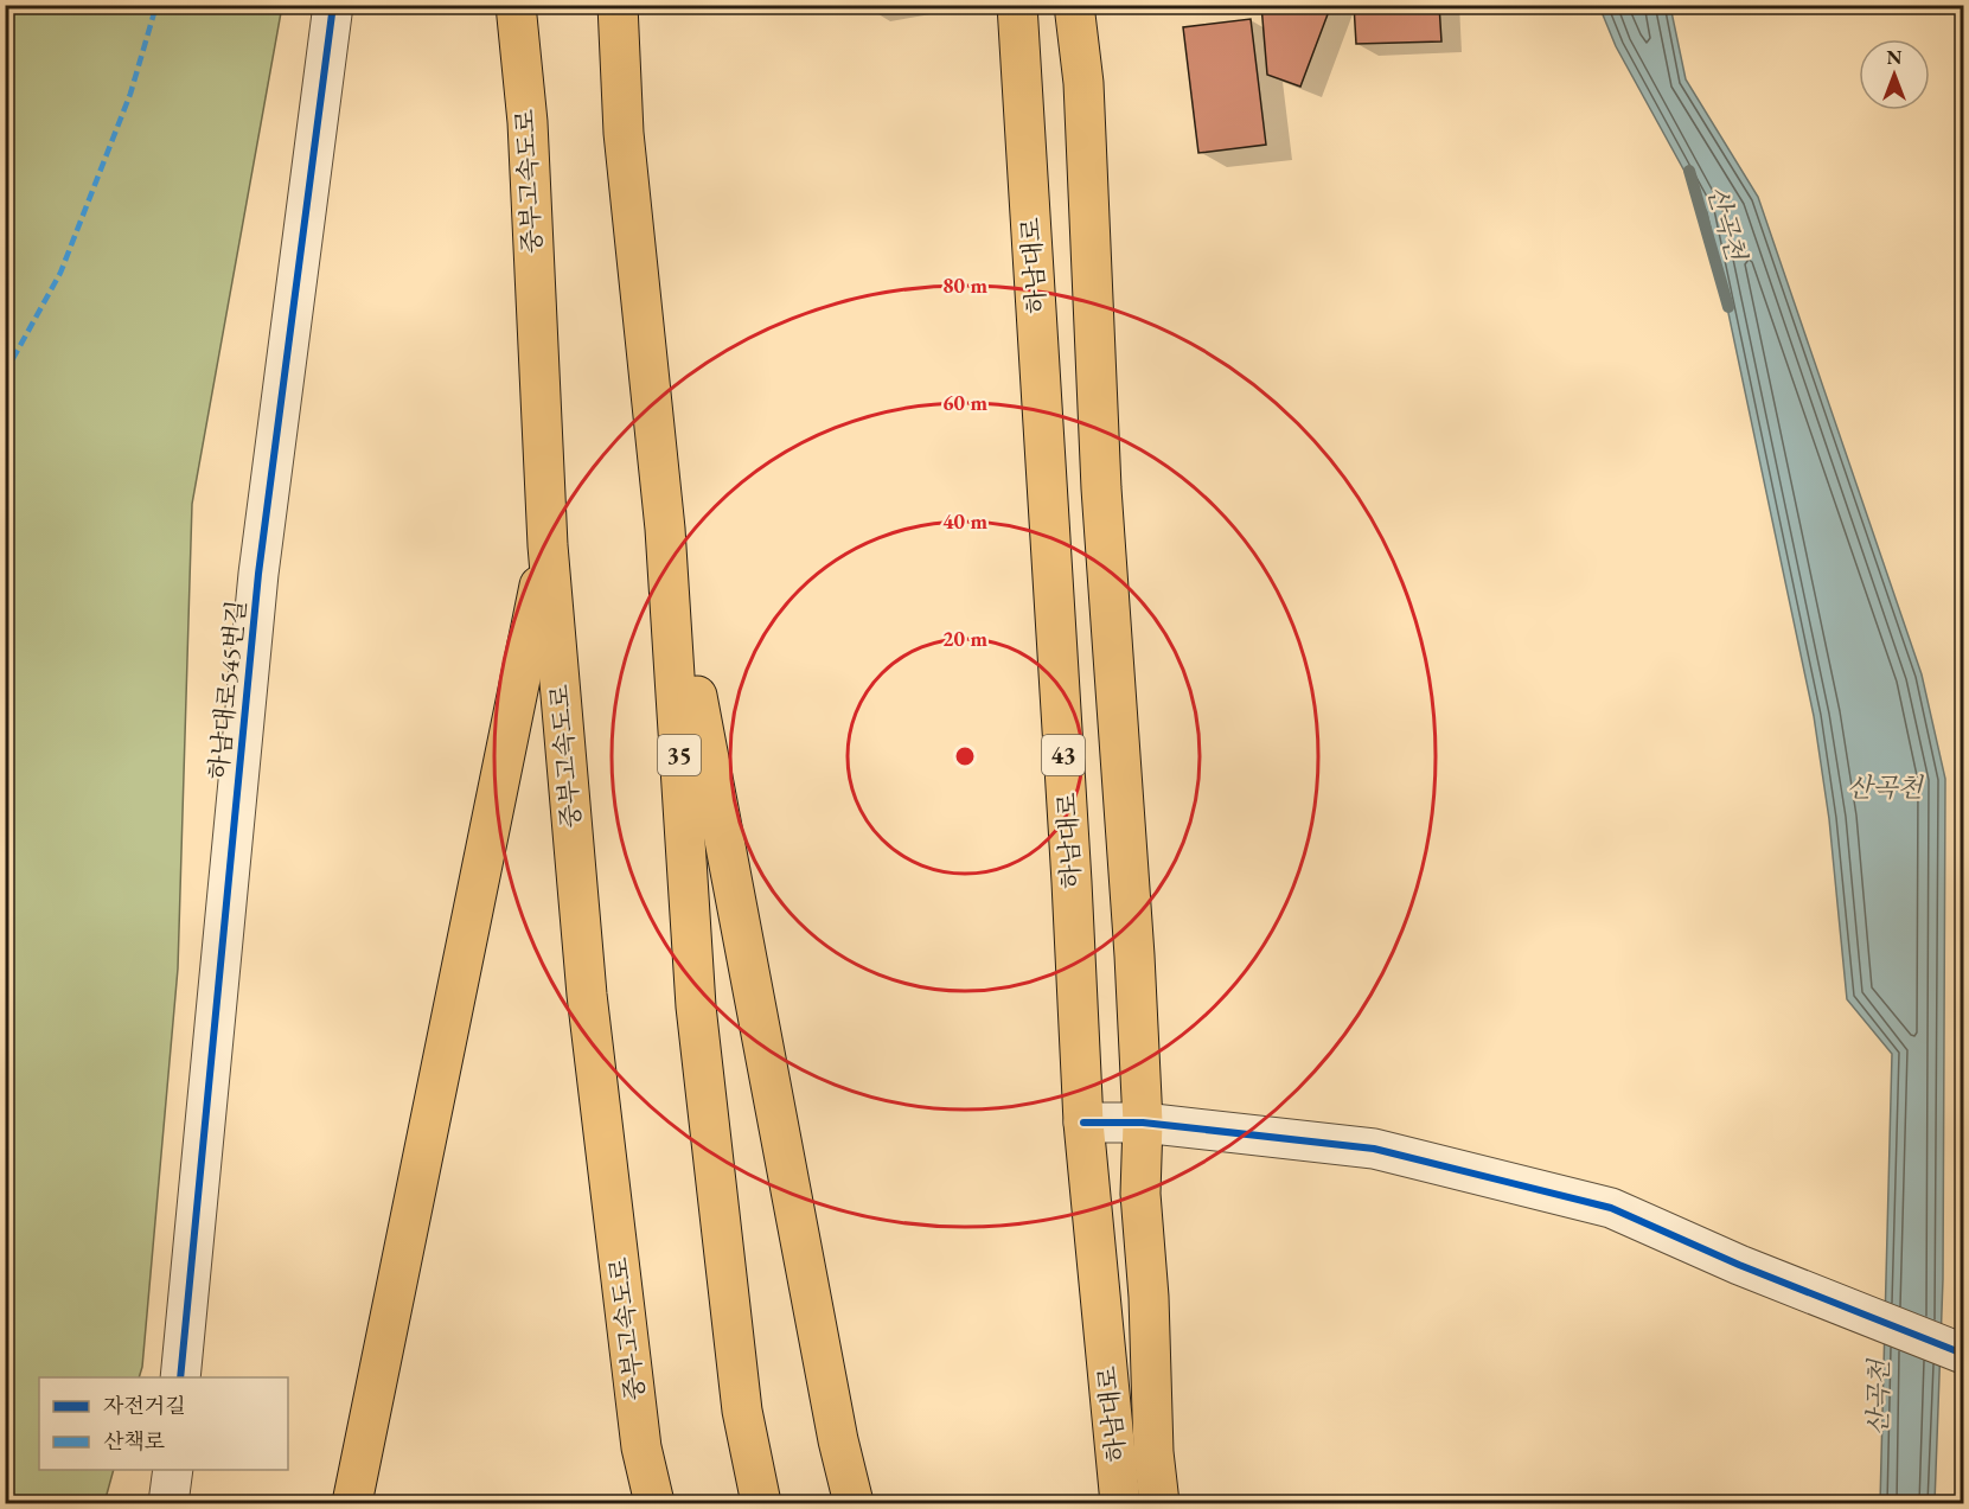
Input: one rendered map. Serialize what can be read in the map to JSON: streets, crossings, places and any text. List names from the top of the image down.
{
  "streets": {
    "main road": [
      "중부고속도로",
      "하남대로",
      "35",
      "43"
    ],
    "street": ["하남대로545번길"]
  },
  "water": ["산곡천"],
  "legend": ["자전거길", "산책로"],
  "north": "top",
  "rings": [
    "80 m",
    "60 m",
    "40 m",
    "20 m"
  ]
}
